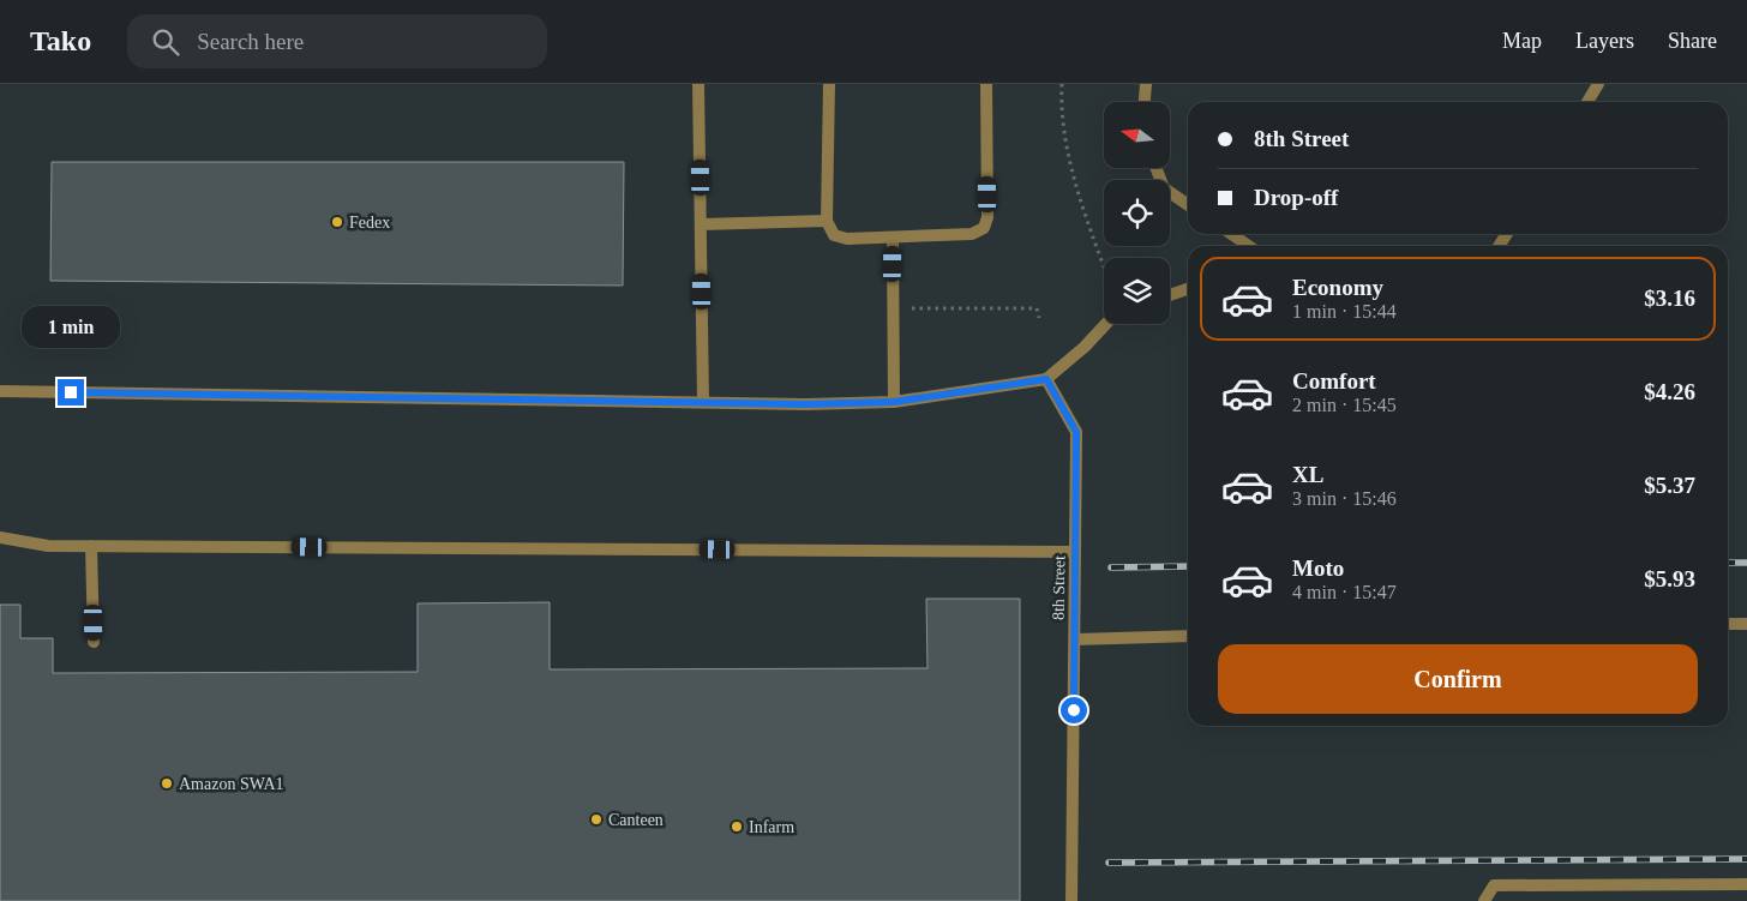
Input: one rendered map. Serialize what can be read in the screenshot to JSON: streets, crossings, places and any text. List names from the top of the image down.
{
  "streets": {
    "street": ["8th Street"]
  },
  "places": [
    "Fedex",
    "Amazon SWA1",
    "Canteen",
    "Infarm"
  ],
  "north": "left",
  "page": {
    "header": "Tako",
    "search": "Search here",
    "nav": ["Map", "Layers", "Share"],
    "banner": ["8th Street", "Drop-off"],
    "list": [
      {
        "name": "Economy",
        "note": "1 min · 15:44",
        "value": "$3.16"
      },
      {
        "name": "Comfort",
        "note": "2 min · 15:45",
        "value": "$4.26"
      },
      {
        "name": "XL",
        "note": "3 min · 15:46",
        "value": "$5.37"
      },
      {
        "name": "Moto",
        "note": "4 min · 15:47",
        "value": "$5.93"
      }
    ],
    "bubble": "1 min",
    "buttons": "Confirm"
  }
}
